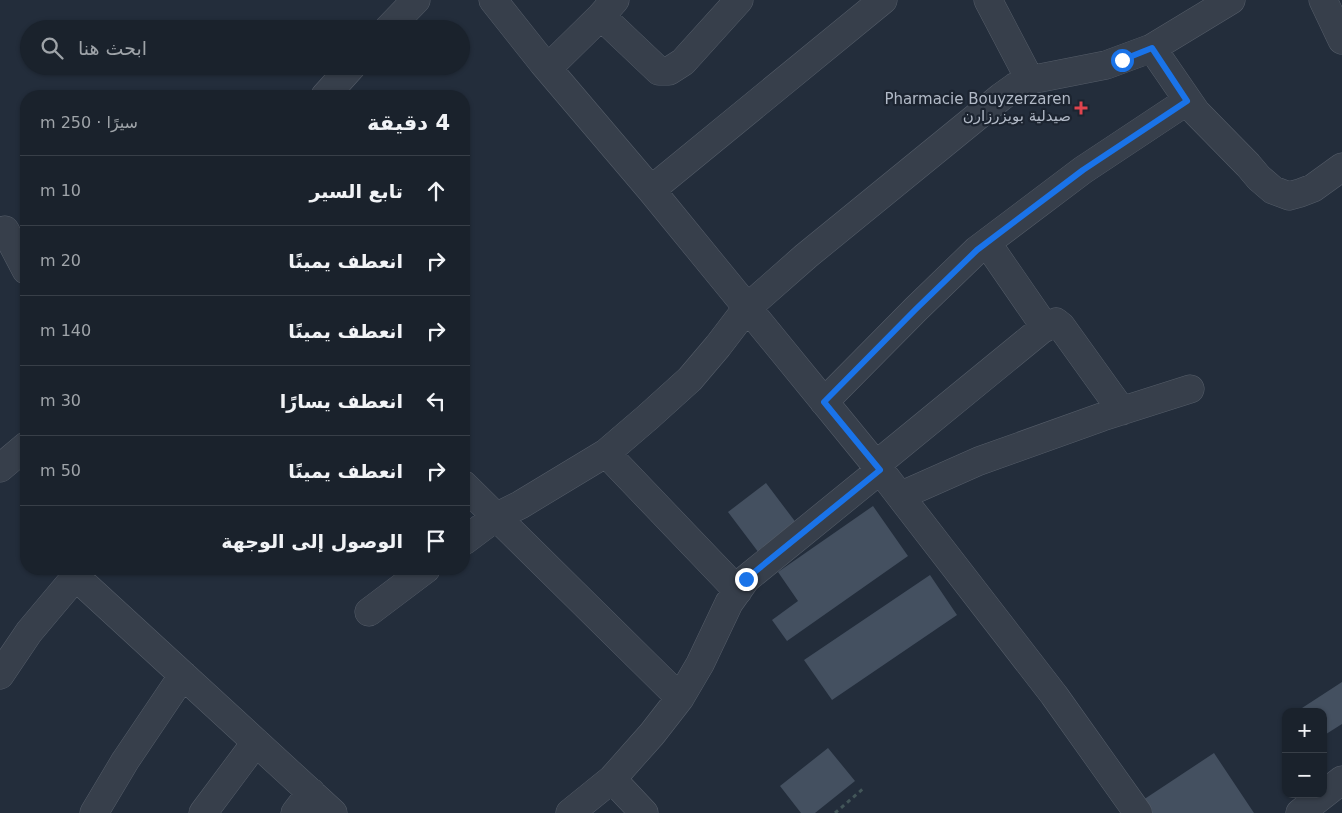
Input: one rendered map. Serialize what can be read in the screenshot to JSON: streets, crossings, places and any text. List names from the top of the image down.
{
  "places": {
    "health": ["Pharmacie Bouyzerzaren صيدلية بويزرزارن"]
  },
  "page": {
    "search": "ابحث هنا",
    "heading": ["4 دقيقة", "سيرًا · 250 m"],
    "list": [
      ["تابع السير", "10 m"],
      ["انعطف يمينًا", "20 m"],
      ["انعطف يمينًا", "140 m"],
      ["انعطف يسارًا", "30 m"],
      ["انعطف يمينًا", "50 m"],
      "الوصول إلى الوجهة"
    ],
    "map_buttons": ["+", "−"]
  }
}
